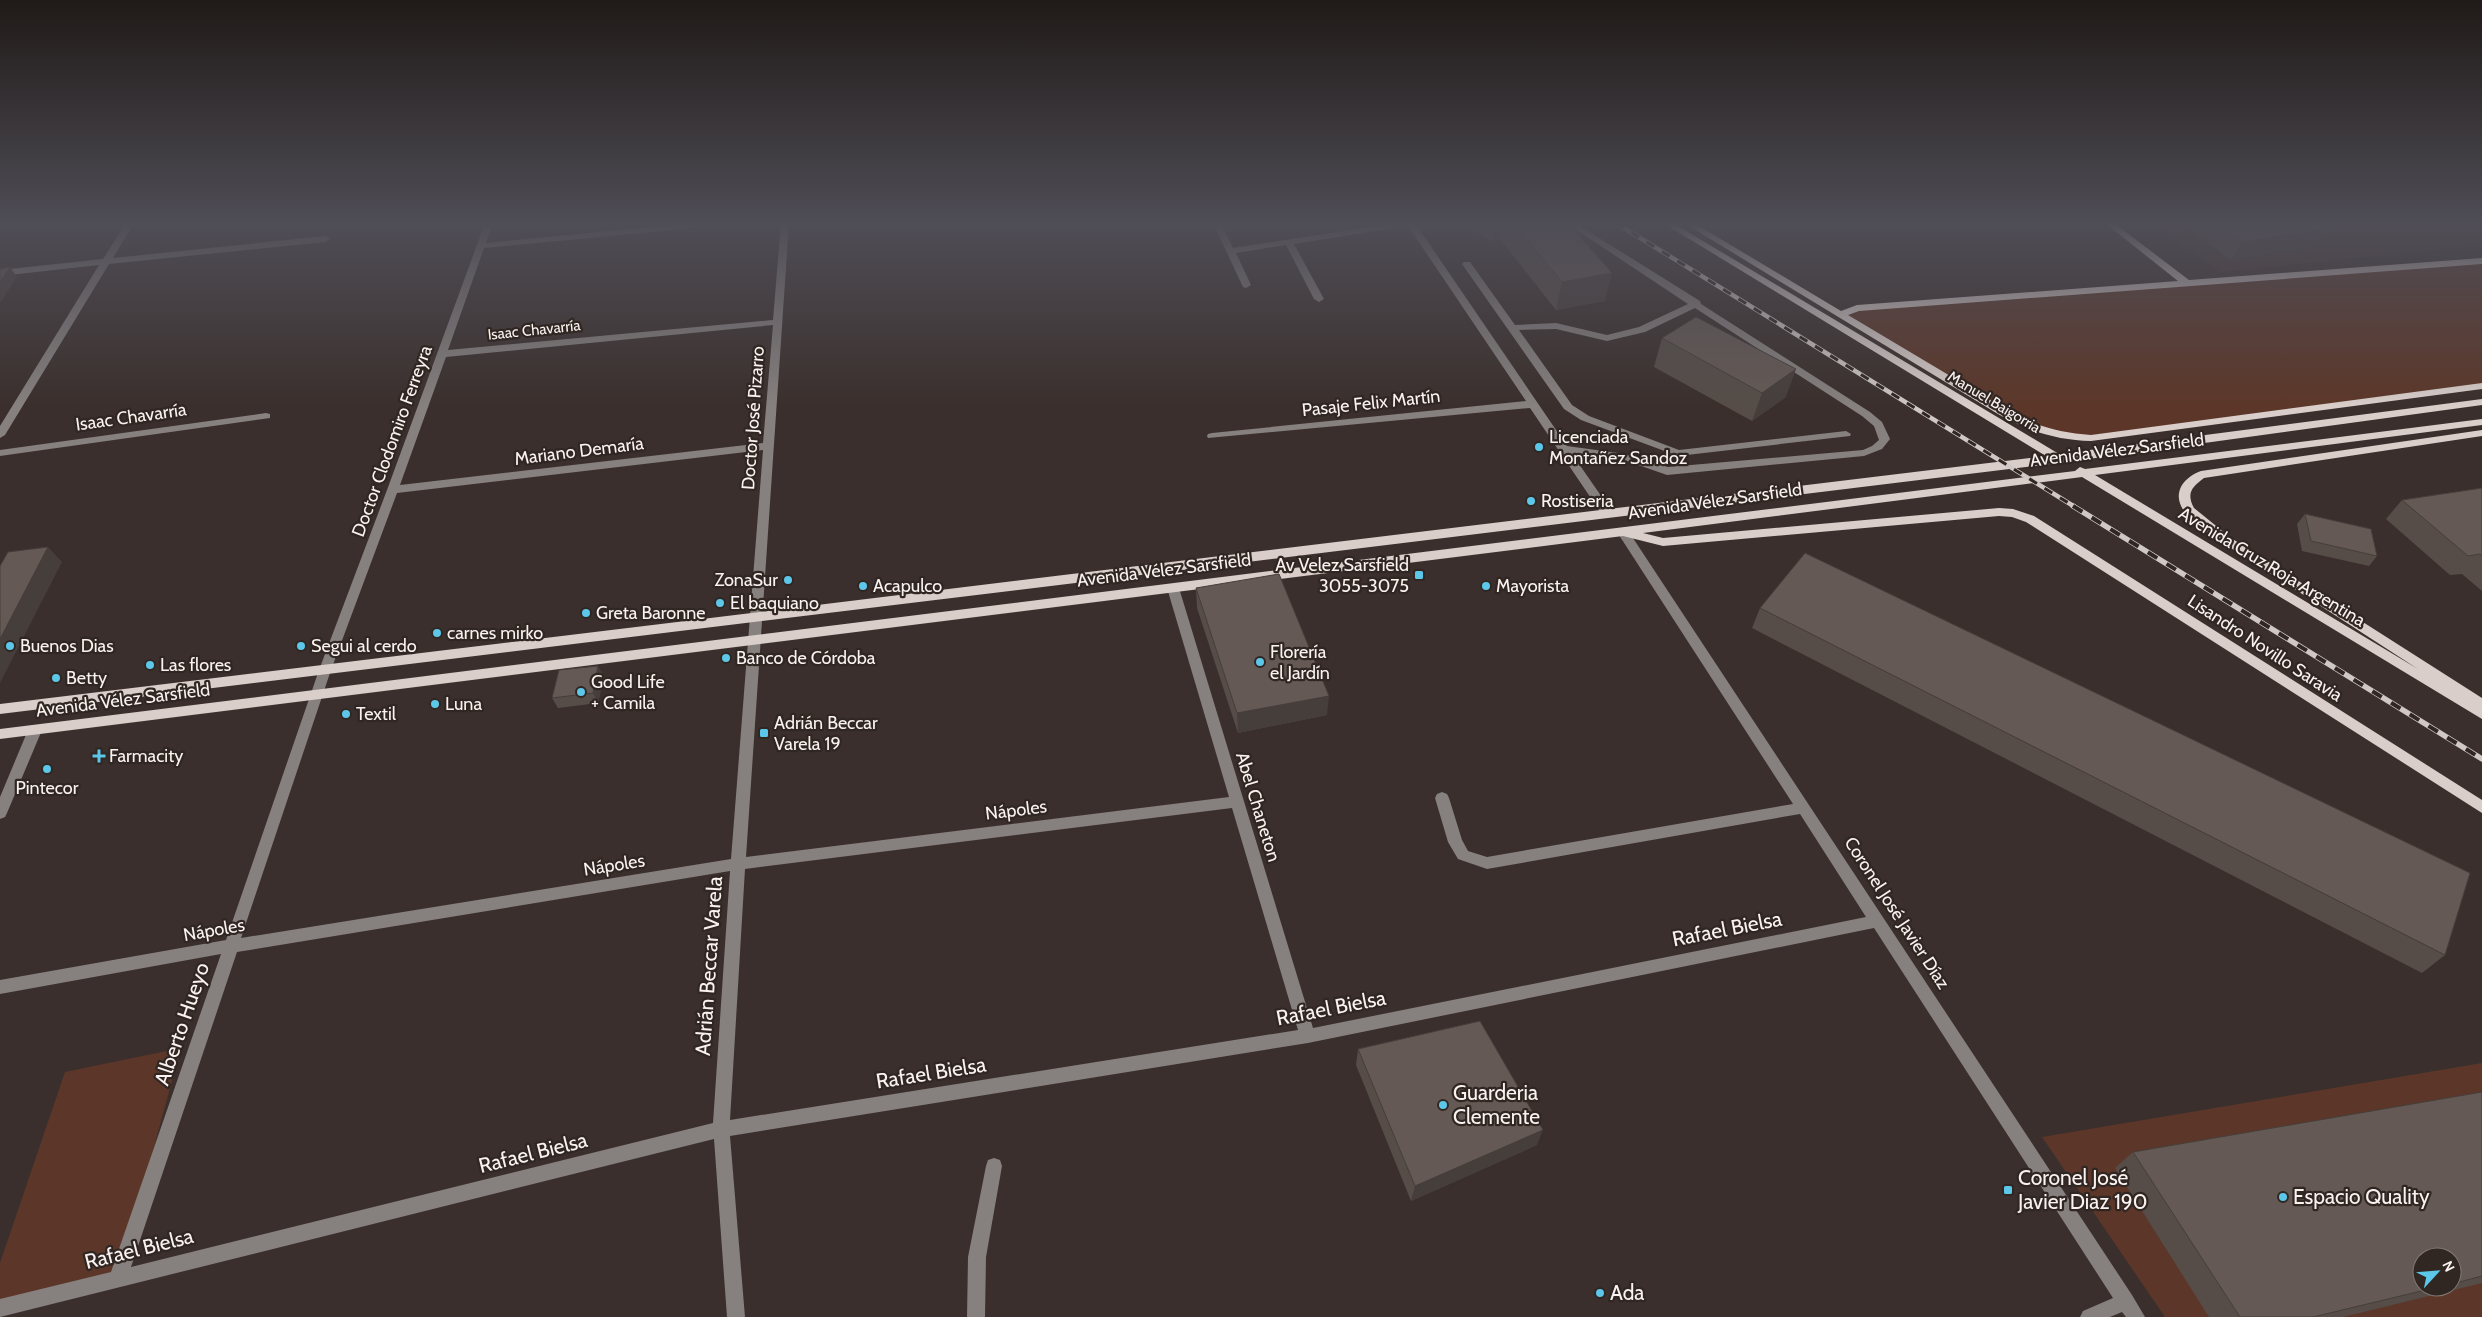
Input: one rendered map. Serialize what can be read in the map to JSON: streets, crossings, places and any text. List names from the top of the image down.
{
  "streets": {
    "main road": [
      "Manuel Baigorria",
      "Avenida Vélez Sarsfield",
      "Avenida Cruz Roja Argentina",
      "Lisandro Novillo Saravia"
    ],
    "street": [
      "Isaac Chavarría",
      "Pasaje Felix Martín",
      "Doctor José Pizarro",
      "Doctor Clodomiro Ferreyra",
      "Mariano Demaría",
      "Abel Chaneton",
      "Nápoles",
      "Coronel José Javier Díaz",
      "Rafael Bielsa",
      "Adrián Beccar Varela",
      "Alberto Hueyo"
    ]
  },
  "crossings": [
    ["Isaac Chavarría", "Doctor José Pizarro"],
    ["Isaac Chavarría", "Doctor Clodomiro Ferreyra"],
    ["Manuel Baigorria", "Avenida Cruz Roja Argentina"],
    ["Doctor José Pizarro", "Avenida Vélez Sarsfield"],
    ["Doctor José Pizarro", "Mariano Demaría"],
    ["Doctor José Pizarro", "Adrián Beccar Varela"],
    ["Doctor Clodomiro Ferreyra", "Avenida Vélez Sarsfield"],
    ["Doctor Clodomiro Ferreyra", "Mariano Demaría"],
    ["Doctor Clodomiro Ferreyra", "Alberto Hueyo"],
    ["Avenida Vélez Sarsfield", "Lisandro Novillo Saravia"],
    ["Avenida Vélez Sarsfield", "Abel Chaneton"],
    ["Avenida Vélez Sarsfield", "Coronel José Javier Díaz"],
    ["Avenida Vélez Sarsfield", "Adrián Beccar Varela"],
    ["Avenida Vélez Sarsfield", "Alberto Hueyo"],
    ["Lisandro Novillo Saravia", "Coronel José Javier Díaz"],
    ["Abel Chaneton", "Nápoles"],
    ["Abel Chaneton", "Rafael Bielsa"],
    ["Nápoles", "Adrián Beccar Varela"],
    ["Nápoles", "Alberto Hueyo"],
    ["Coronel José Javier Díaz", "Rafael Bielsa"],
    ["Rafael Bielsa", "Adrián Beccar Varela"],
    ["Rafael Bielsa", "Alberto Hueyo"]
  ],
  "places": {
    "other": [
      "Licenciada Montañez Sandoz",
      "Rostiseria",
      "ZonaSur",
      "Acapulco",
      "Mayorista",
      "El baquiano",
      "Greta Baronne",
      "carnes mirko",
      "Buenos Dias",
      "Segui al cerdo",
      "Banco de Córdoba",
      "Florería el Jardín",
      "Las flores",
      "Betty",
      "Good Life + Camila",
      "Luna",
      "Textil",
      "Pintecor",
      "Guarderia Clemente",
      "Espacio Quality",
      "Ada"
    ],
    "transit": ["Av Velez Sarsfield 3055-3075", "Adrián Beccar Varela 19", "Coronel José Javier Diaz 190"],
    "health": ["Farmacity"]
  },
  "north": "top right"
}
